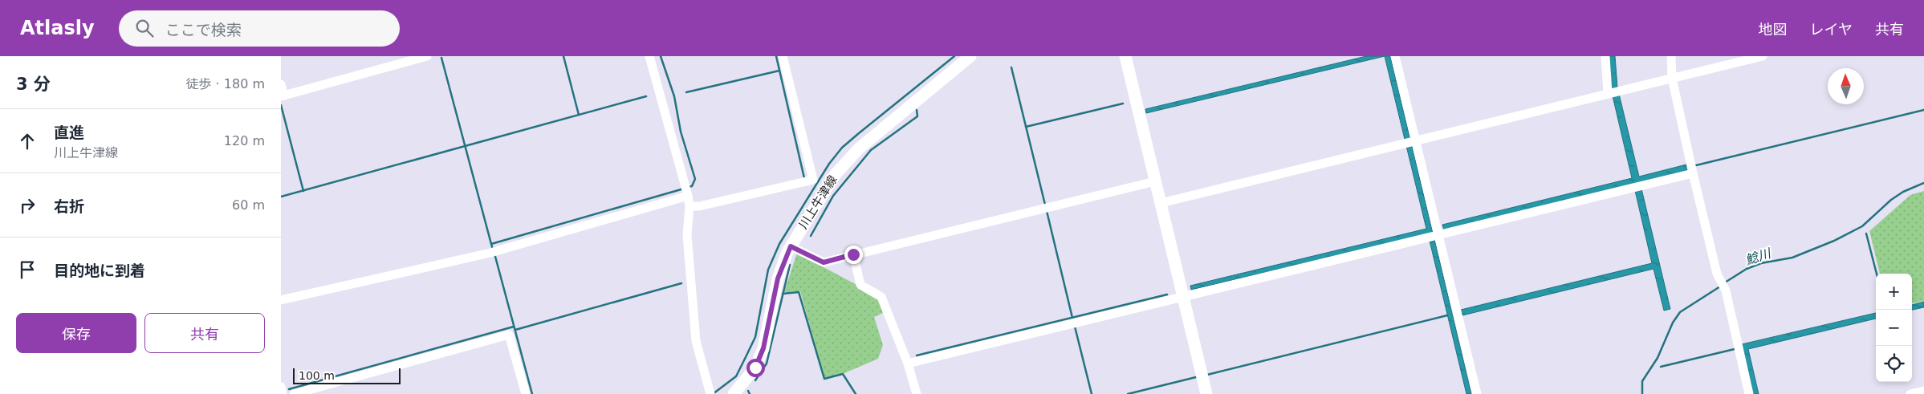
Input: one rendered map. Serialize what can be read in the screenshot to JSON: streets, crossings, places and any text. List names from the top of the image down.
{
  "streets": {
    "main road": ["川上牛津線"]
  },
  "water": ["鯰川"],
  "scale_bar": "100 m",
  "north": "top",
  "page": {
    "header": "Atlasly",
    "search": "ここで検索",
    "nav": ["地図", "レイヤ", "共有"],
    "heading": ["3 分", "徒歩 · 180 m"],
    "list": [
      ["直進", "川上牛津線", "120 m"],
      ["右折", "60 m"],
      "目的地に到着"
    ],
    "map_buttons": ["+", "−"],
    "buttons": ["保存", "共有"],
    "scale": "100 m"
  }
}
